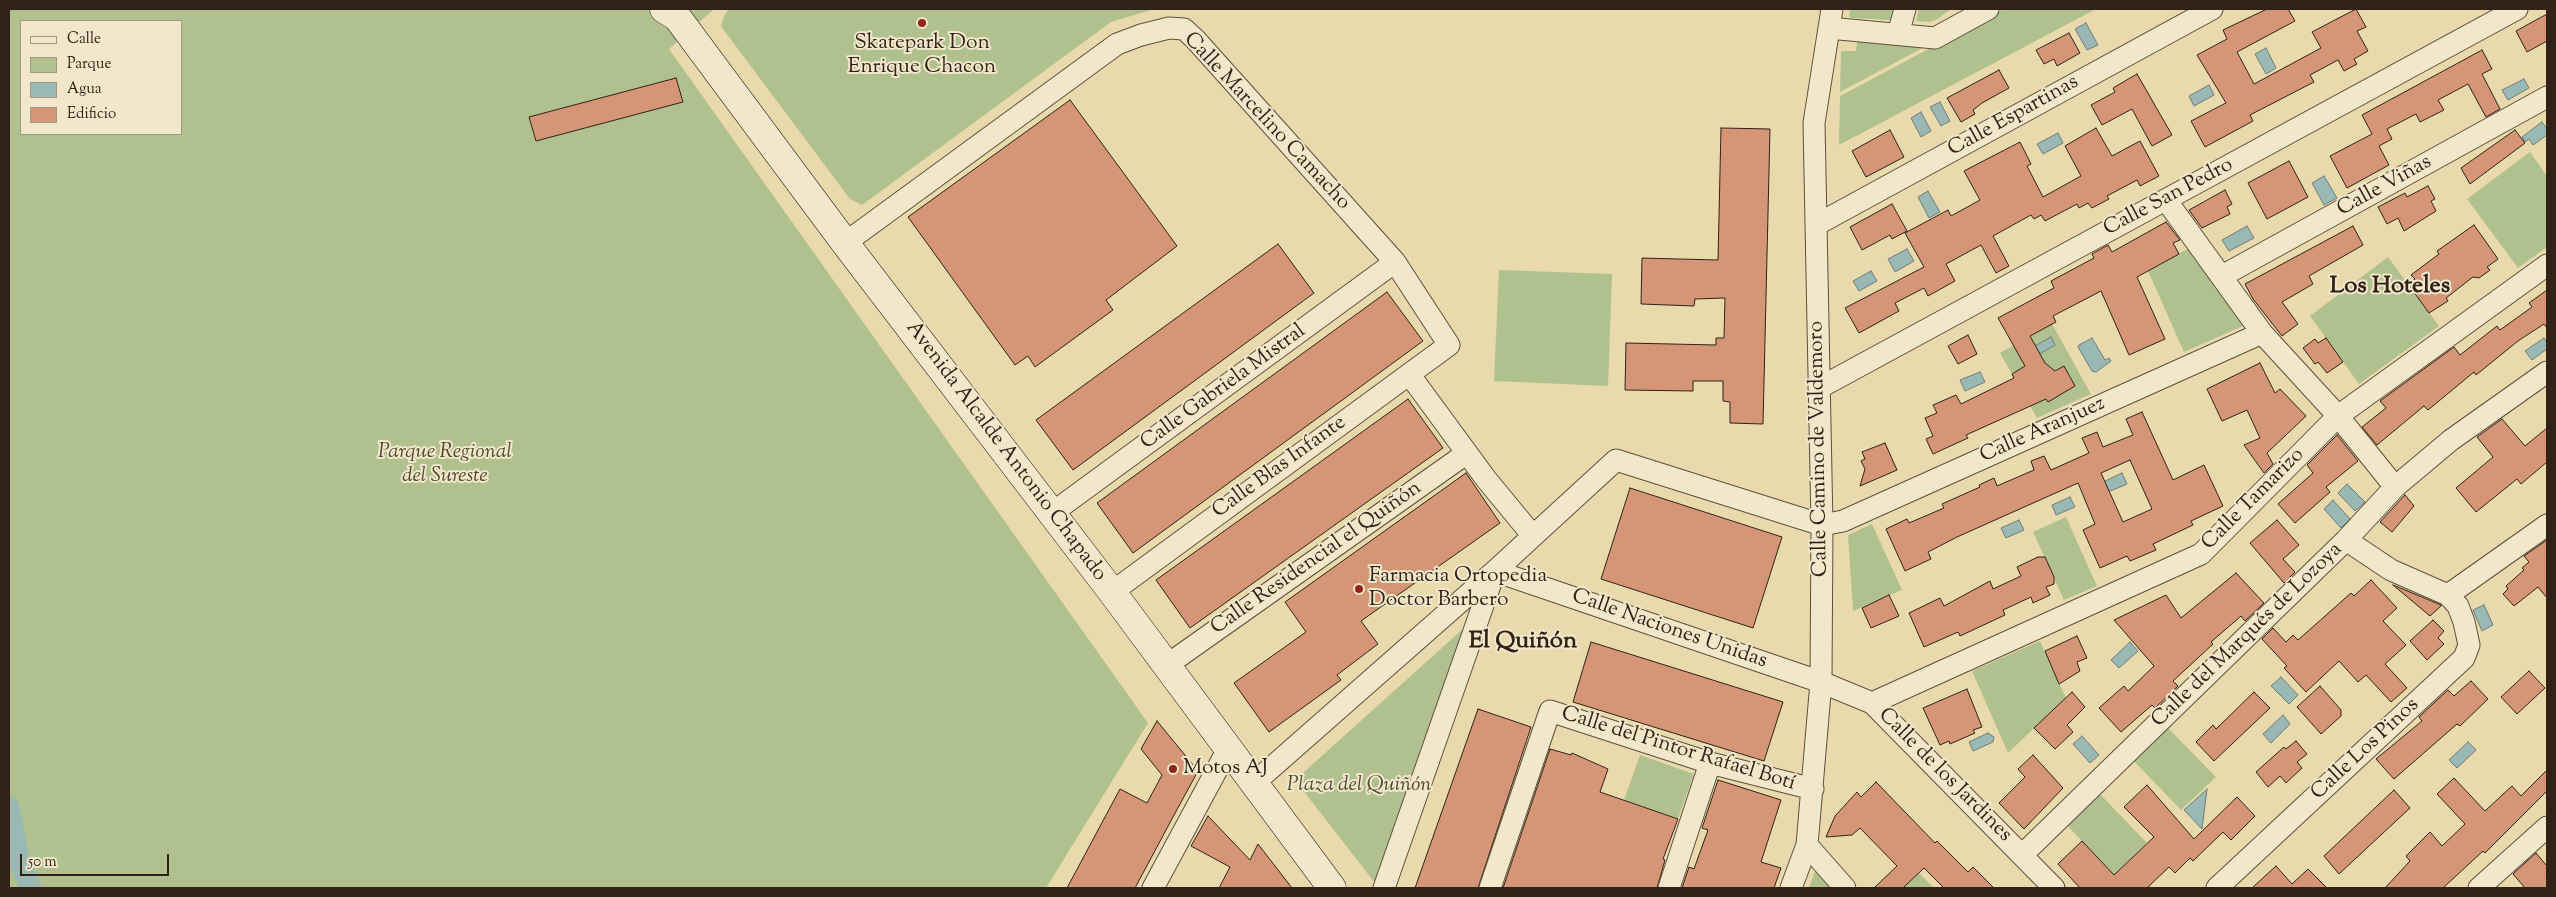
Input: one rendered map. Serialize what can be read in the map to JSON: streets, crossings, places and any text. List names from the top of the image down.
{
  "streets": {
    "main road": ["Avenida Alcalde Antonio Chapado"],
    "street": [
      "Calle Espartinas",
      "Calle Marcelino Camacho",
      "Calle Viñas",
      "Calle San Pedro",
      "Calle Gabriela Mistral",
      "Calle Aranjuez",
      "Calle Camino de Valdemoro",
      "Calle Blas Infante",
      "Calle Tamarizo",
      "Calle Residencial el Quiñón",
      "Calle Naciones Unidas",
      "Calle del Marqués de Lozoya",
      "Calle del Pintor Rafael Botí",
      "Calle Los Pinos",
      "Calle de los Jardines"
    ]
  },
  "crossings": [
    ["Calle Espartinas", "Calle Camino de Valdemoro"],
    ["Calle Marcelino Camacho", "Calle Gabriela Mistral"],
    ["Calle Marcelino Camacho", "Avenida Alcalde Antonio Chapado"],
    ["Calle Marcelino Camacho", "Calle Blas Infante"],
    ["Calle San Pedro", "Calle Camino de Valdemoro"],
    ["Calle Gabriela Mistral", "Avenida Alcalde Antonio Chapado"],
    ["Calle Aranjuez", "Calle Camino de Valdemoro"],
    ["Calle Camino de Valdemoro", "Calle Naciones Unidas"],
    ["Calle Camino de Valdemoro", "Calle del Pintor Rafael Botí"],
    ["Calle Camino de Valdemoro", "Calle de los Jardines"],
    ["Avenida Alcalde Antonio Chapado", "Calle Blas Infante"],
    ["Avenida Alcalde Antonio Chapado", "Calle Residencial el Quiñón"],
    ["Calle Tamarizo", "Calle de los Jardines"],
    ["Calle Naciones Unidas", "Calle de los Jardines"],
    ["Calle del Marqués de Lozoya", "Calle Los Pinos"],
    ["Calle del Marqués de Lozoya", "Calle de los Jardines"]
  ],
  "districts": ["Los Hoteles", "El Quiñón"],
  "parks": ["Parque Regional del Sureste", "Plaza del Quiñón"],
  "places": ["Skatepark Don Enrique Chacon", "Farmacia Ortopedia Doctor Barbero", "Motos AJ"],
  "legend": [
    "Calle",
    "Parque",
    "Agua",
    "Edificio"
  ],
  "scale_bar": "50 m"
}
